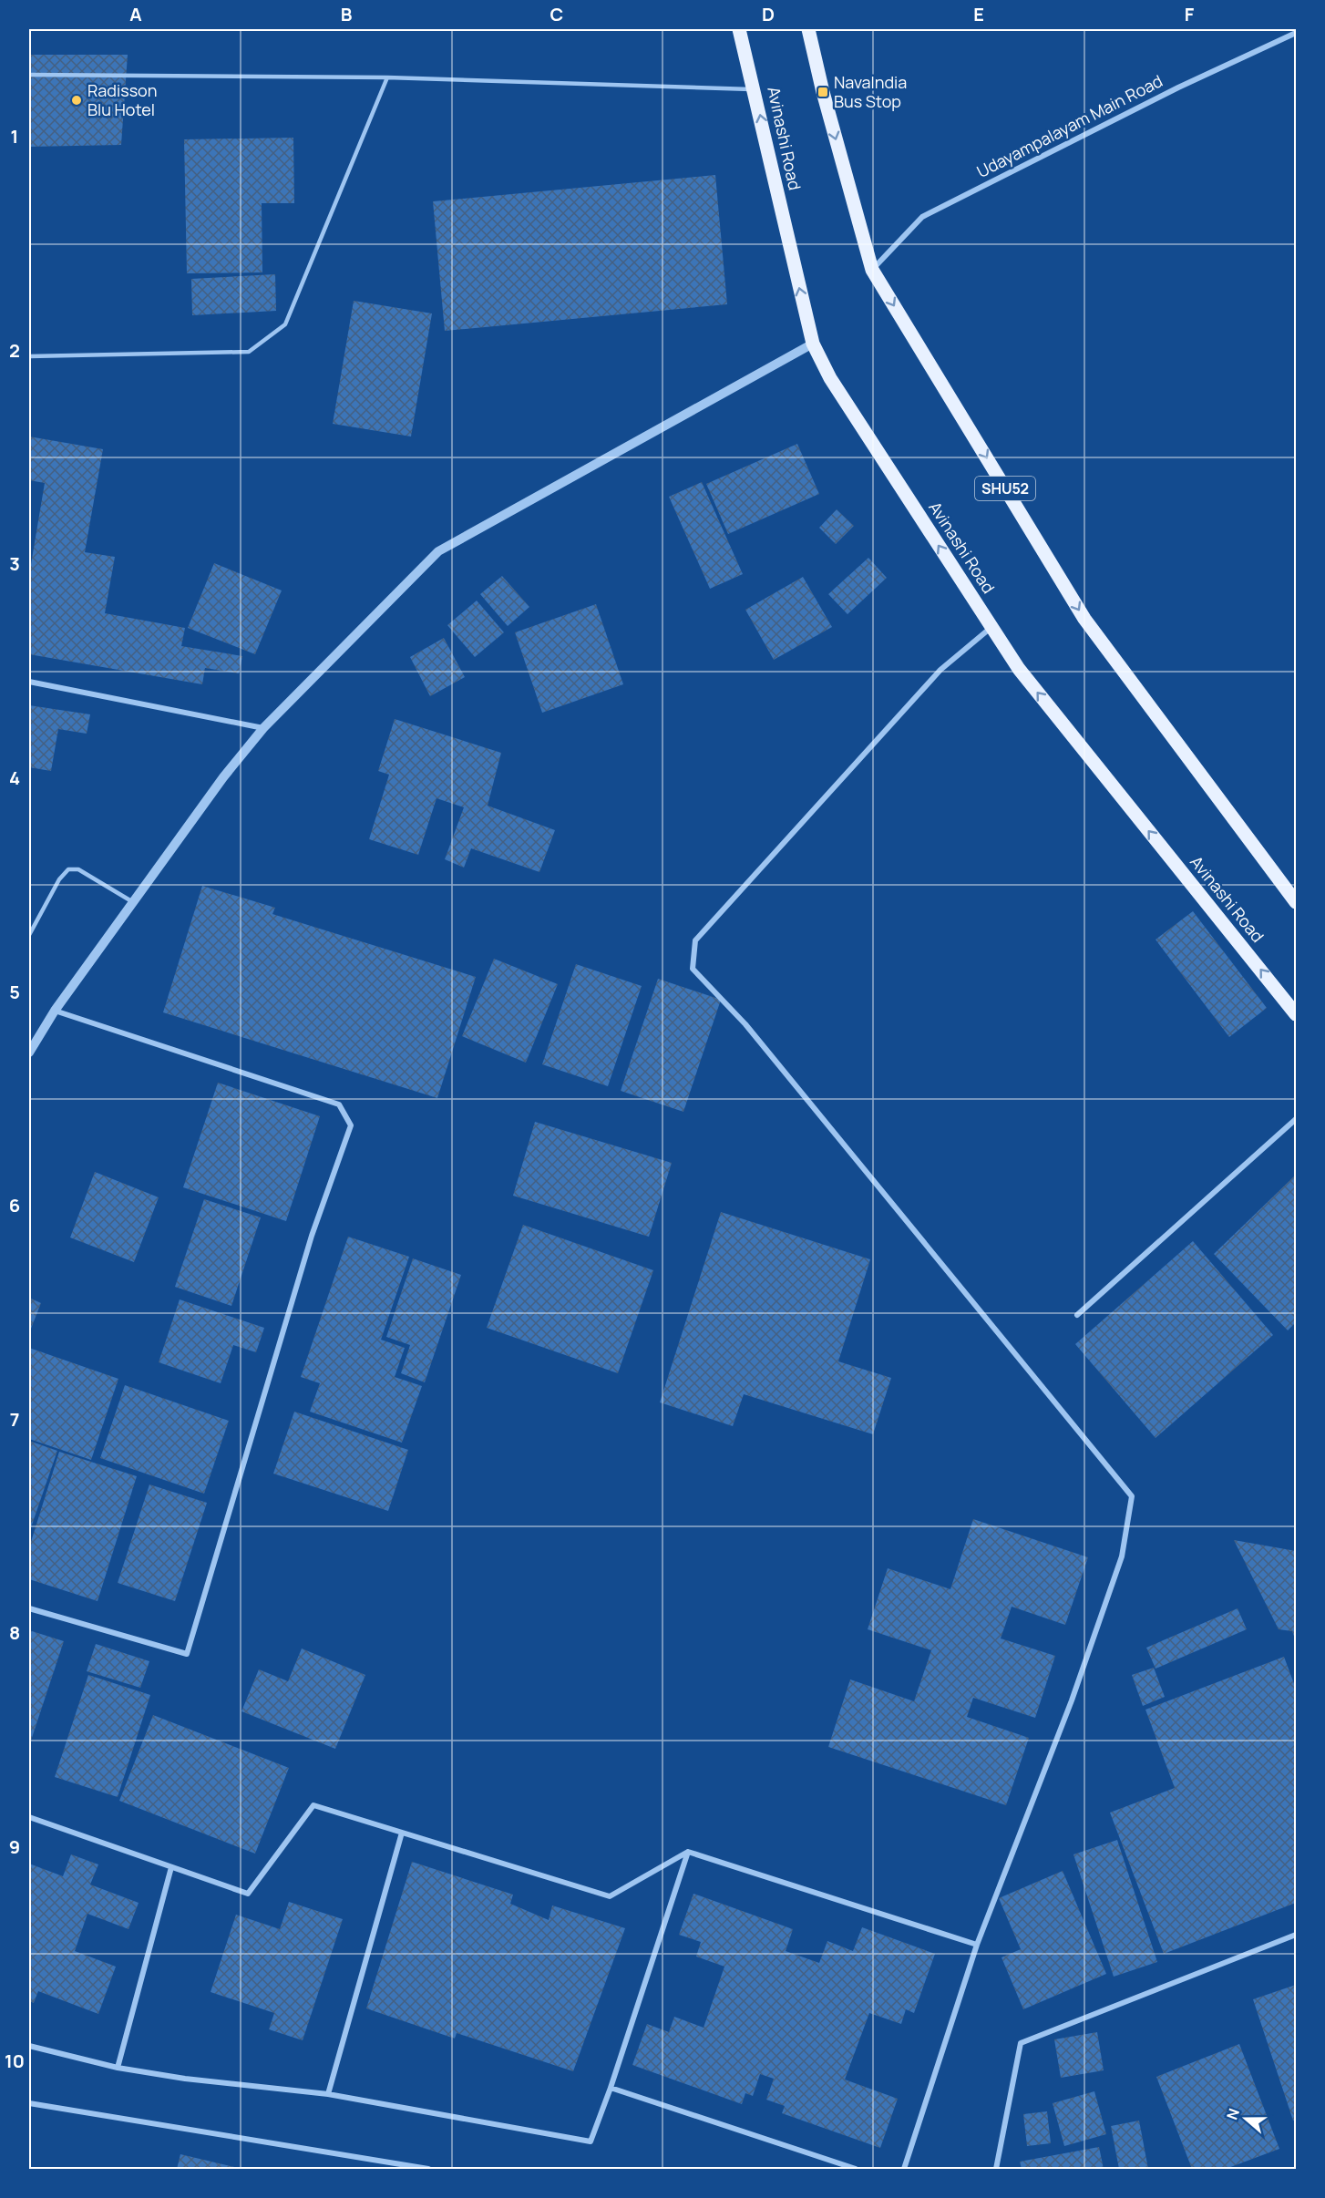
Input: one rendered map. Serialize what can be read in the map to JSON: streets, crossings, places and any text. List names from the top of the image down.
{
  "streets": {
    "main road": ["Avinashi Road", "SHU52"],
    "street": ["Udayampalayam Main Road"]
  },
  "crossings": [
    ["Udayampalayam Main Road", "SHU52"]
  ],
  "places": {
    "transit": ["NavaIndia Bus Stop"],
    "other": ["Radisson Blu Hotel"]
  },
  "north": "left",
  "grid": {
    "columns": [
      "A",
      "B",
      "C",
      "D",
      "E",
      "F"
    ],
    "rows": [
      "1",
      "2",
      "3",
      "4",
      "5",
      "6",
      "7",
      "8",
      "9",
      "10"
    ]
  }
}
